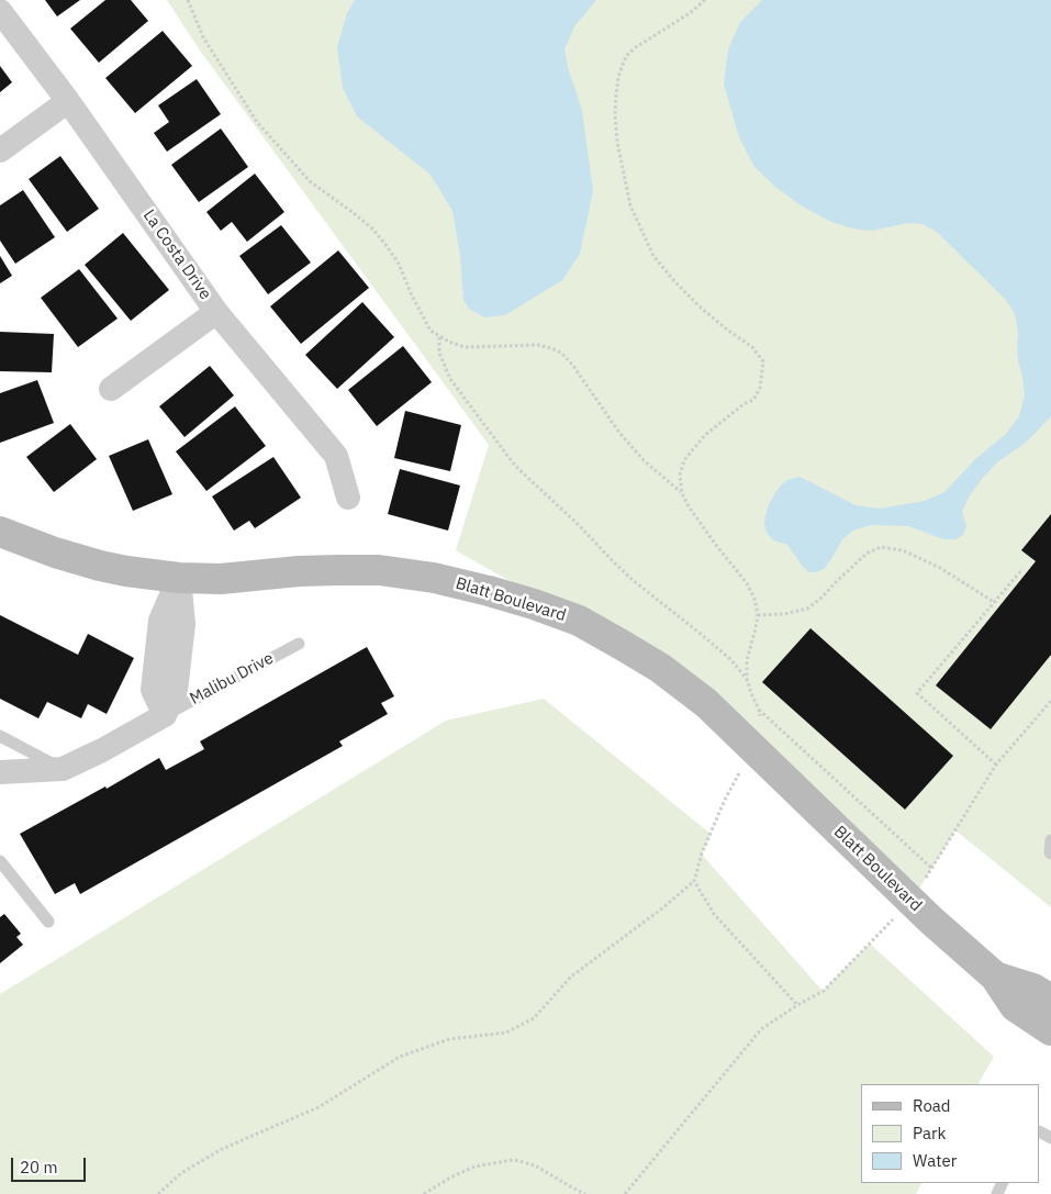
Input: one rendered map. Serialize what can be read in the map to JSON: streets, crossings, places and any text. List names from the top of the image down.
{
  "streets": {
    "street": ["La Costa Drive", "Blatt Boulevard", "Malibu Drive"]
  },
  "legend": ["Road", "Park", "Water"],
  "scale_bar": "20 m"
}
